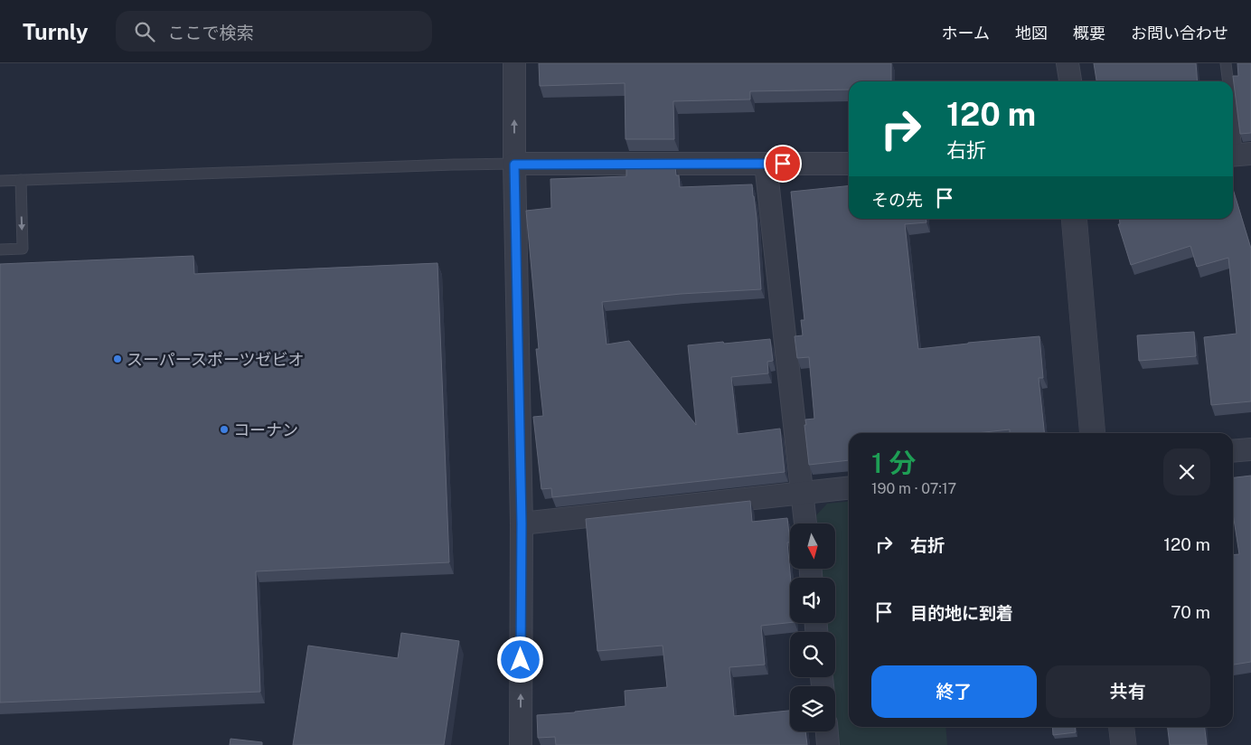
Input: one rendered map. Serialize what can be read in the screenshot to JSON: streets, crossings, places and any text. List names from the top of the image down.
{
  "places": ["スーパースポーツゼビオ", "コーナン"],
  "north": "bottom",
  "page": {
    "header": "Turnly",
    "search": "ここで検索",
    "nav": [
      "ホーム",
      "地図",
      "概要",
      "お問い合わせ"
    ],
    "turn": ["120 m", "右折"],
    "then": "その先",
    "heading": ["1 分", "190 m · 07:17"],
    "list": [
      {
        "name": "右折",
        "value": "120 m"
      },
      {
        "name": "目的地に到着",
        "value": "70 m"
      }
    ],
    "buttons": ["終了", "共有"]
  }
}
